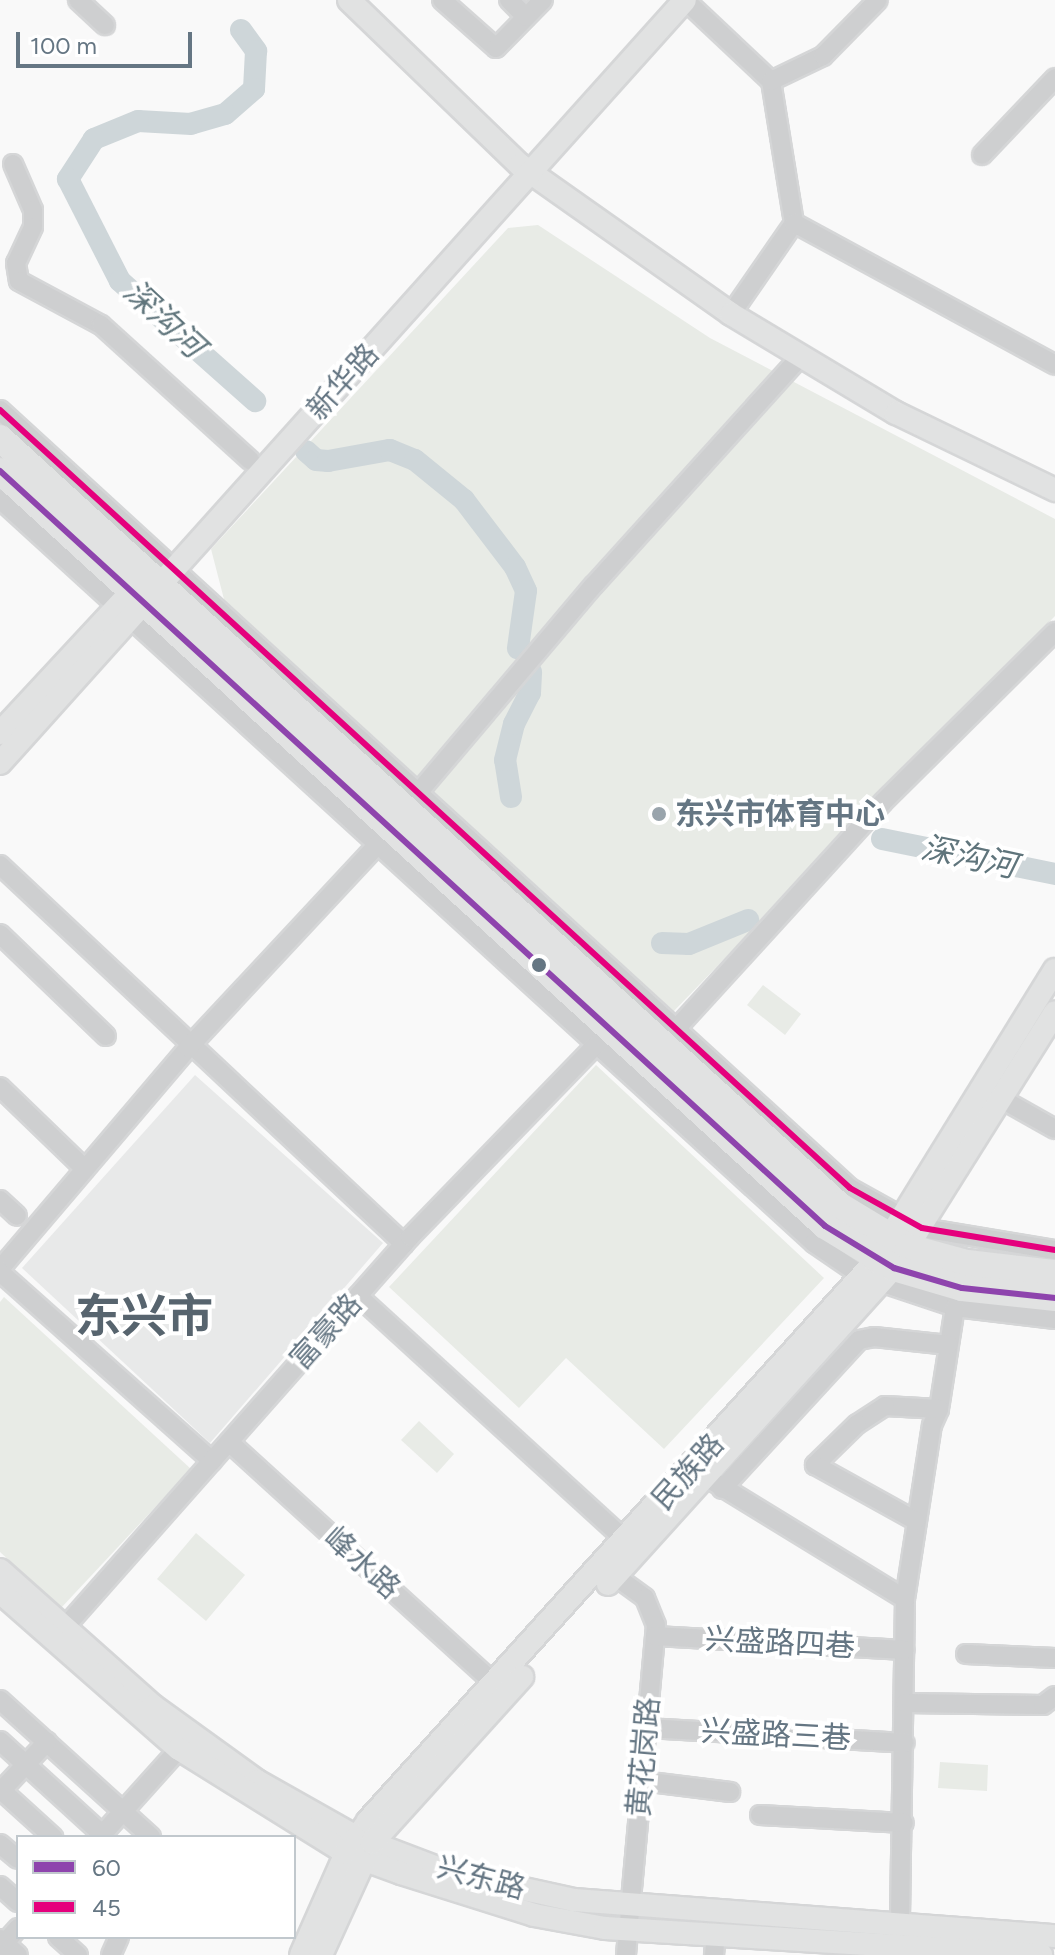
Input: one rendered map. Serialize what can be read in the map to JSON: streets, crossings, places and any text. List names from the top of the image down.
{
  "streets": {
    "main road": ["新华路", "民族路", "兴东路"],
    "street": [
      "富豪路",
      "峰水路",
      "兴盛路四巷",
      "兴盛路三巷",
      "黄花岗路"
    ]
  },
  "crossings": [
    ["富豪路", "峰水路"],
    ["富豪路", "兴东路"],
    ["民族路", "峰水路"],
    ["民族路", "黄花岗路"],
    ["民族路", "兴东路"],
    ["兴盛路四巷", "黄花岗路"],
    ["兴盛路三巷", "黄花岗路"],
    ["黄花岗路", "兴东路"]
  ],
  "districts": ["东兴市"],
  "water": ["深沟河"],
  "places": ["东兴市体育中心"],
  "lines": ["transit line 45", "transit line 60"],
  "legend": ["60", "45"],
  "scale_bar": "100 m"
}
